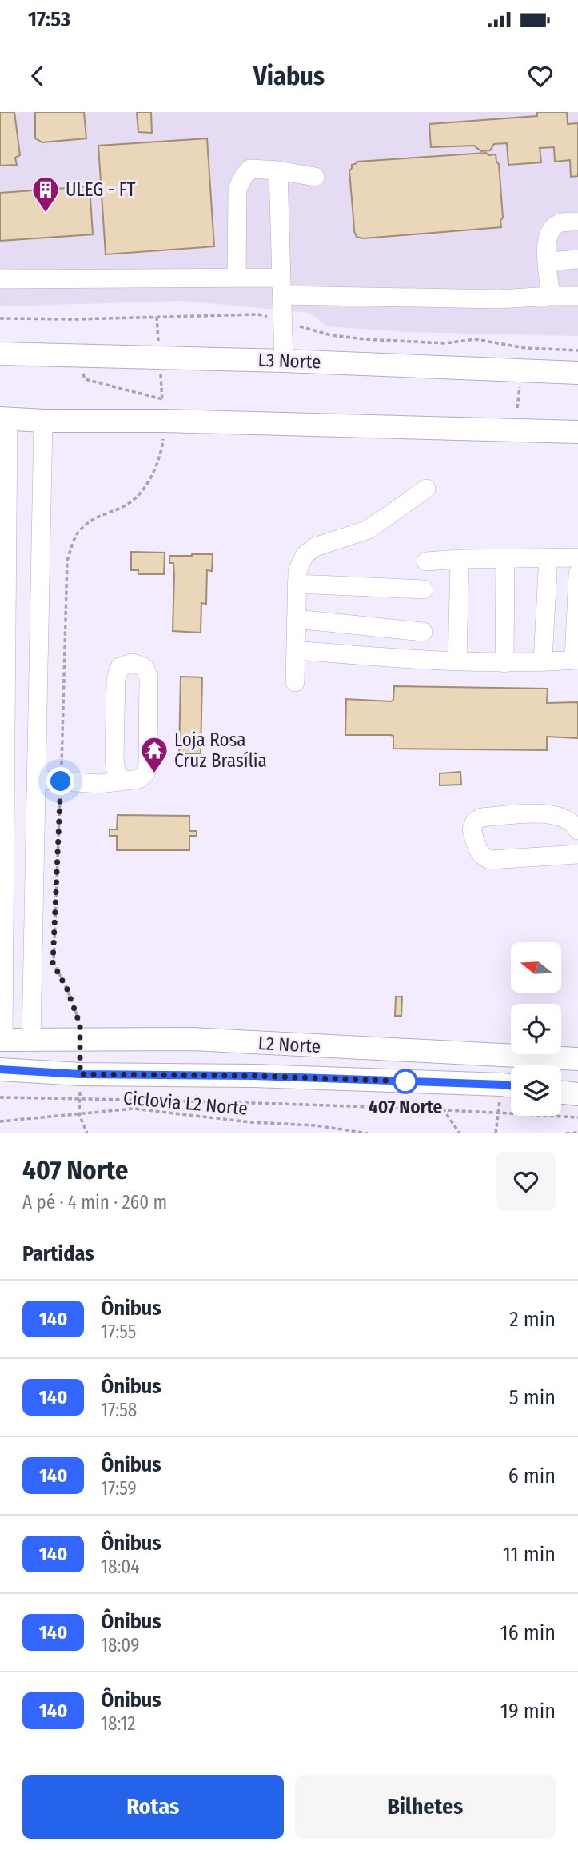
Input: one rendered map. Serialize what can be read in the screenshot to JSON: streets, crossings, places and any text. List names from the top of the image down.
{
  "streets": {
    "main road": ["L3 Norte", "L2 Norte"],
    "path": ["Ciclovia L2 Norte"]
  },
  "places": {
    "building": ["ULEG - FT"],
    "temple": ["Loja Rosa Cruz Brasília"],
    "other": ["407 Norte"]
  },
  "lines": ["bus line 140"],
  "north": "left",
  "page": {
    "status": "17:53",
    "header": "Viabus",
    "heading": [
      ["407 Norte", "A pé · 4 min · 260 m"],
      "Partidas"
    ],
    "list": [
      {
        "mark": "140",
        "name": "Ônibus",
        "note": "17:55",
        "value": "2 min"
      },
      {
        "mark": "140",
        "name": "Ônibus",
        "note": "17:58",
        "value": "5 min"
      },
      {
        "mark": "140",
        "name": "Ônibus",
        "note": "17:59",
        "value": "6 min"
      },
      {
        "mark": "140",
        "name": "Ônibus",
        "note": "18:04",
        "value": "11 min"
      },
      {
        "mark": "140",
        "name": "Ônibus",
        "note": "18:09",
        "value": "16 min"
      },
      {
        "mark": "140",
        "name": "Ônibus",
        "note": "18:12",
        "value": "19 min"
      }
    ],
    "buttons": ["Rotas", "Bilhetes"]
  }
}
